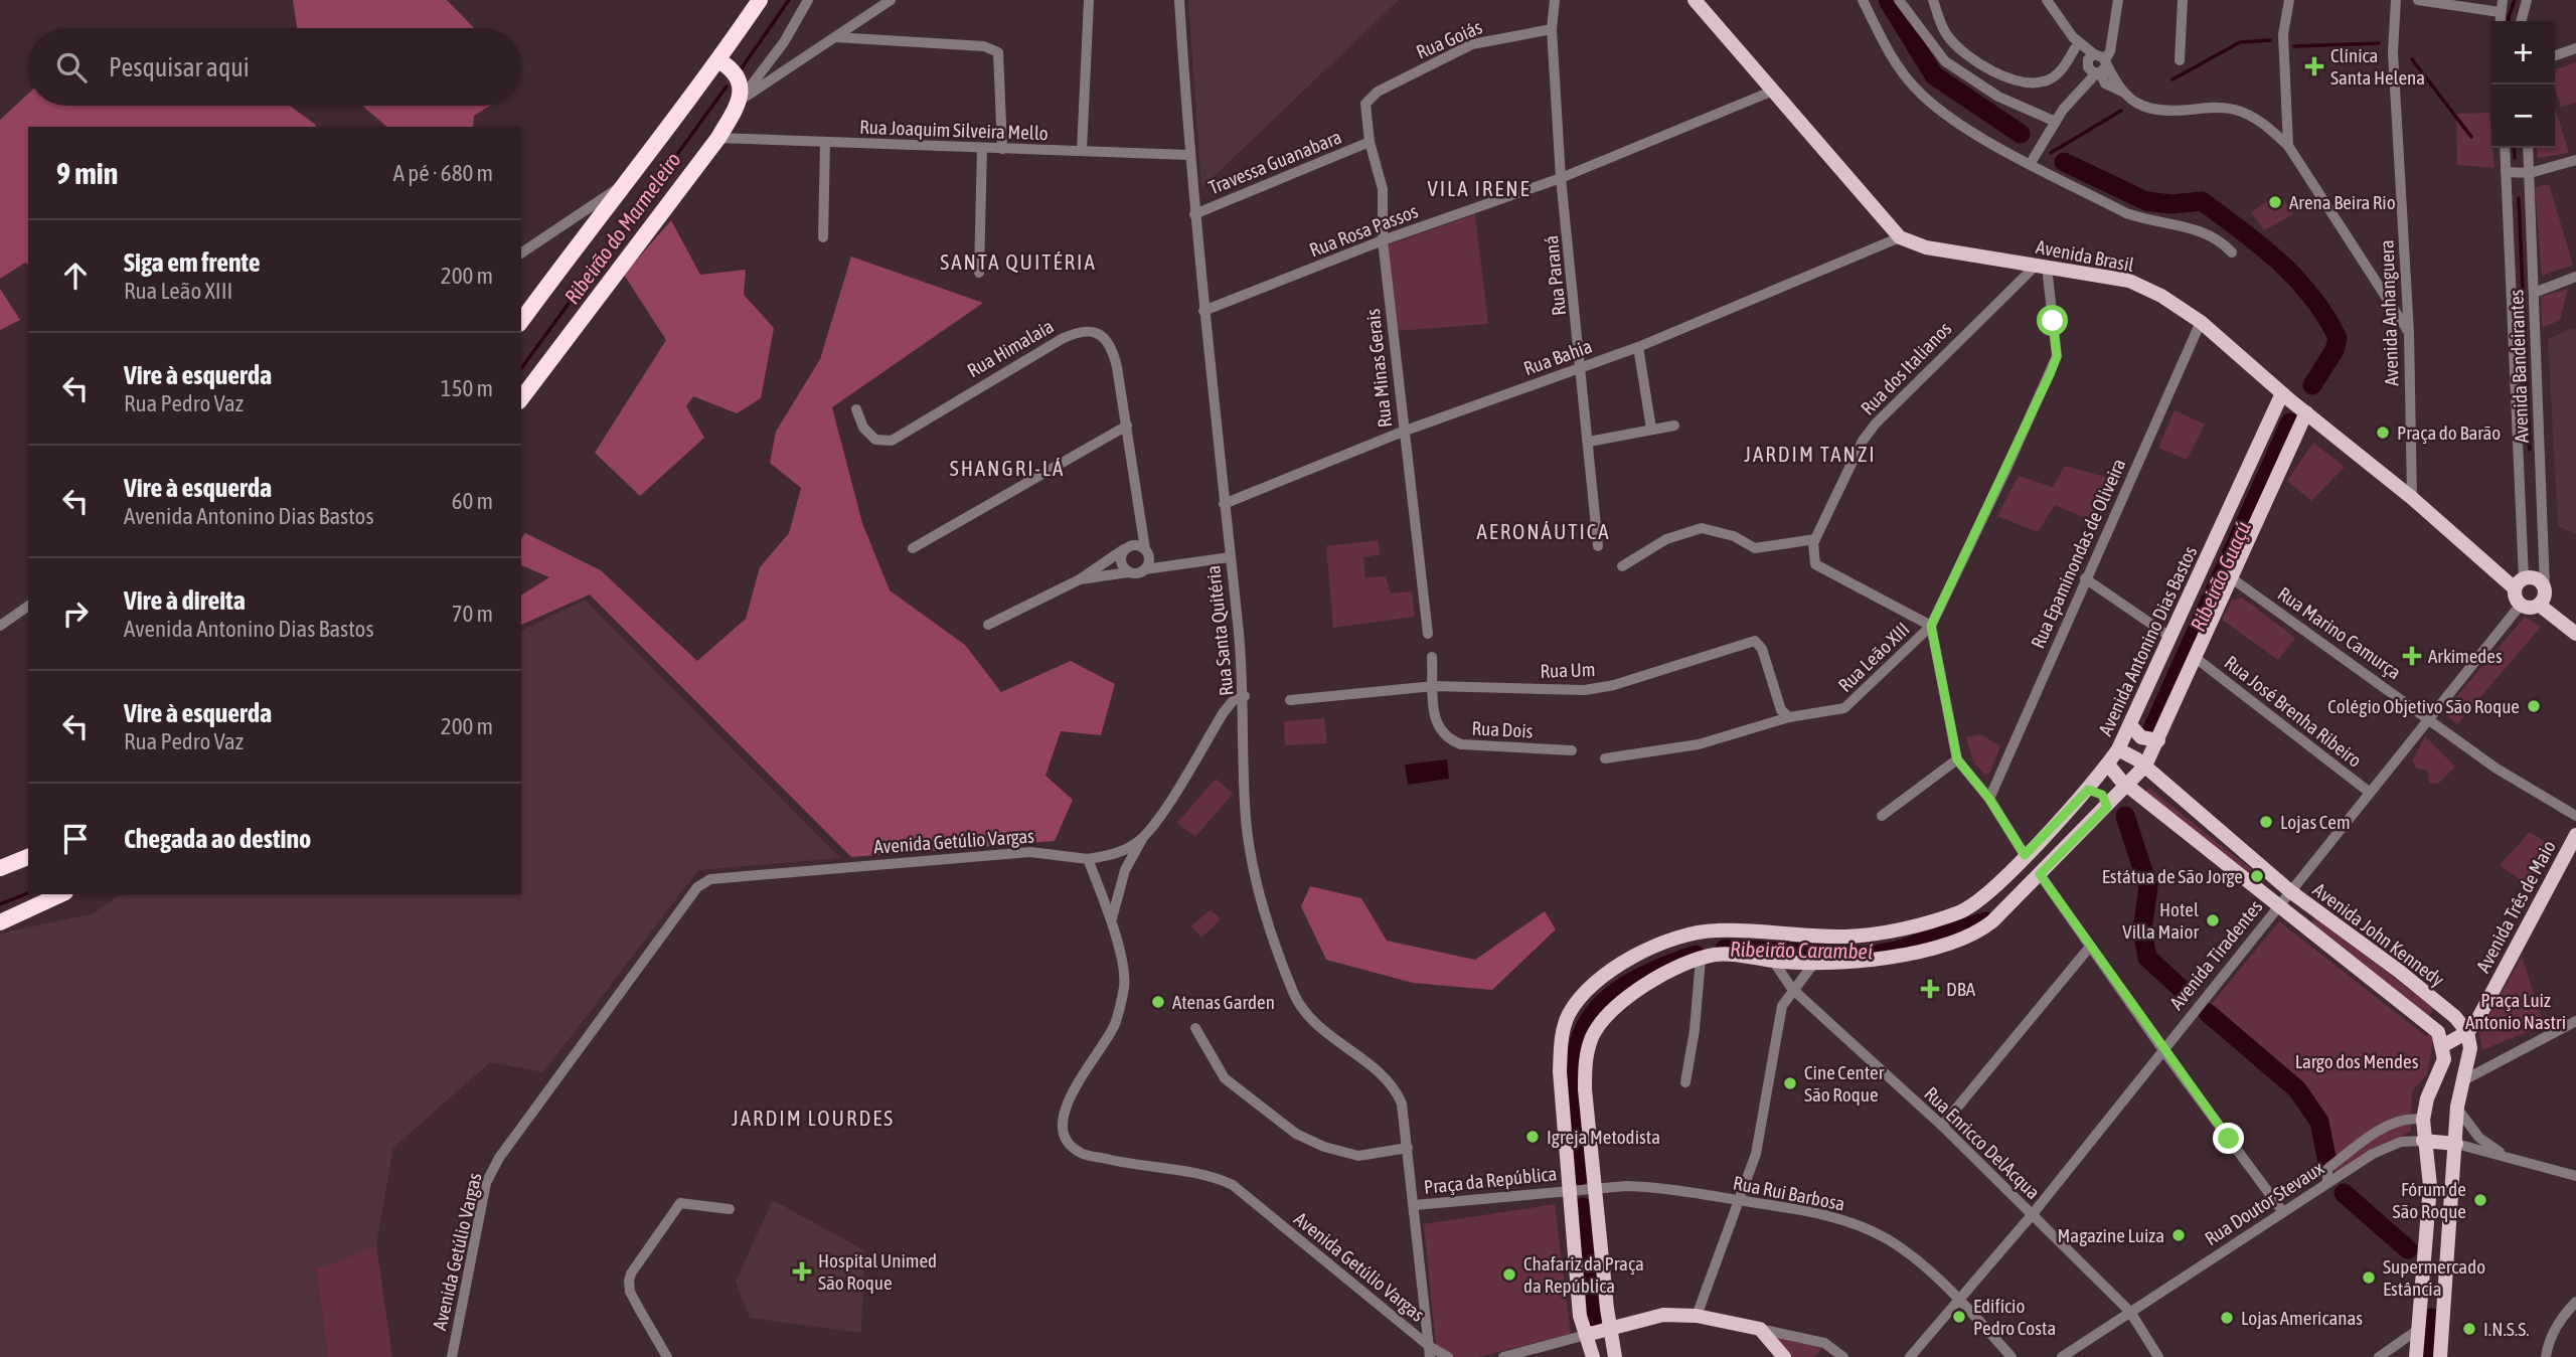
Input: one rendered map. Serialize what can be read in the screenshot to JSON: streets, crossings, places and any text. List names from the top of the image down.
{
  "streets": {
    "main road": [
      "Avenida Brasil",
      "Avenida Antonino Dias Bastos",
      "Avenida Três de Maio",
      "Avenida John Kennedy"
    ],
    "street": [
      "Rua Goiás",
      "Rua Joaquim Silveira Mello",
      "Travessa Guanabara",
      "Rua Rosa Passos",
      "Rua Paraná",
      "Avenida Anhanguera",
      "Rua Himalaia",
      "Rua Bahia",
      "Avenida Bandeirantes",
      "Rua Minas Gerais",
      "Rua dos Italianos",
      "Rua Epaminondas de Oliveira",
      "Rua Santa Quitéria",
      "Rua Marino Camurça",
      "Rua Leão XIII",
      "Rua Um",
      "Rua José Brenha Ribeiro",
      "Rua Dois",
      "Avenida Getúlio Vargas",
      "Avenida Tiradentes",
      "Rua Enricco DelAcqua",
      "Praça da República",
      "Rua Rui Barbosa",
      "Rua Doutor Stevaux"
    ]
  },
  "crossings": [
    ["Rua Goiás", "Rua Paraná"],
    ["Rua Goiás", "Rua Minas Gerais"],
    ["Rua Joaquim Silveira Mello", "Rua Santa Quitéria"],
    ["Travessa Guanabara", "Rua Minas Gerais"],
    ["Travessa Guanabara", "Rua Santa Quitéria"],
    ["Rua Rosa Passos", "Avenida Brasil"],
    ["Rua Rosa Passos", "Rua Paraná"],
    ["Rua Rosa Passos", "Rua Minas Gerais"],
    ["Rua Rosa Passos", "Rua Santa Quitéria"],
    ["Avenida Brasil", "Avenida Anhanguera"],
    ["Avenida Brasil", "Rua Bahia"],
    ["Avenida Brasil", "Avenida Bandeirantes"],
    ["Avenida Brasil", "Rua dos Italianos"],
    ["Avenida Brasil", "Rua Epaminondas de Oliveira"],
    ["Avenida Brasil", "Avenida Antonino Dias Bastos"],
    ["Avenida Brasil", "Rua Leão XIII"],
    ["Avenida Brasil", "Avenida Tiradentes"],
    ["Rua Paraná", "Rua Bahia"],
    ["Rua Bahia", "Rua Minas Gerais"],
    ["Rua Bahia", "Rua Santa Quitéria"],
    ["Avenida Bandeirantes", "Avenida Tiradentes"],
    ["Rua dos Italianos", "Rua Leão XIII"],
    ["Rua Santa Quitéria", "Avenida Getúlio Vargas"],
    ["Rua Santa Quitéria", "Praça da República"],
    ["Rua Marino Camurça", "Avenida Tiradentes"],
    ["Avenida Antonino Dias Bastos", "Avenida John Kennedy"],
    ["Avenida Antonino Dias Bastos", "Praça da República"],
    ["Avenida Antonino Dias Bastos", "Rua Rui Barbosa"],
    ["Rua Leão XIII", "Rua Um"],
    ["Rua Um", "Rua Dois"],
    ["Rua José Brenha Ribeiro", "Avenida Tiradentes"],
    ["Avenida Três de Maio", "Avenida John Kennedy"],
    ["Avenida John Kennedy", "Avenida Tiradentes"],
    ["Avenida Tiradentes", "Rua Enricco DelAcqua"],
    ["Avenida Tiradentes", "Rua Rui Barbosa"],
    ["Rua Enricco DelAcqua", "Rua Doutor Stevaux"],
    ["Praça da República", "Rua Rui Barbosa"]
  ],
  "districts": [
    "VILA IRENE",
    "SANTA QUITÉRIA",
    "JARDIM TANZI",
    "SHANGRI-LÁ",
    "AERONÁUTICA",
    "JARDIM LOURDES"
  ],
  "water": ["Ribeirão do Marmeleiro", "Ribeirão Guaçú", "Ribeirão Carambeí"],
  "parks": ["Praça Luiz Antonio Nastri", "Largo dos Mendes"],
  "places": {
    "health": [
      "Clínica Santa Helena",
      "Arkimedes",
      "DBA",
      "Hospital Unimed São Roque"
    ],
    "other": [
      "Arena Beira Rio",
      "Praça do Barão",
      "Colégio Objetivo São Roque",
      "Lojas Cem",
      "Estátua de São Jorge",
      "Hotel Villa Maior",
      "Atenas Garden",
      "Cine Center São Roque",
      "Igreja Metodista",
      "Fórum de São Roque",
      "Magazine Luiza",
      "Chafariz da Praça da República",
      "Supermercado Estância",
      "Edifício Pedro Costa",
      "Lojas Americanas",
      "I.N.S.S."
    ]
  },
  "page": {
    "map_buttons": ["+", "−"],
    "search": "Pesquisar aqui",
    "heading": ["9 min", "A pé · 680 m"],
    "list": [
      ["Siga em frente", "Rua Leão XIII", "200 m"],
      ["Vire à esquerda", "Rua Pedro Vaz", "150 m"],
      ["Vire à esquerda", "Avenida Antonino Dias Bastos", "60 m"],
      ["Vire à direita", "Avenida Antonino Dias Bastos", "70 m"],
      ["Vire à esquerda", "Rua Pedro Vaz", "200 m"],
      "Chegada ao destino"
    ]
  }
}
